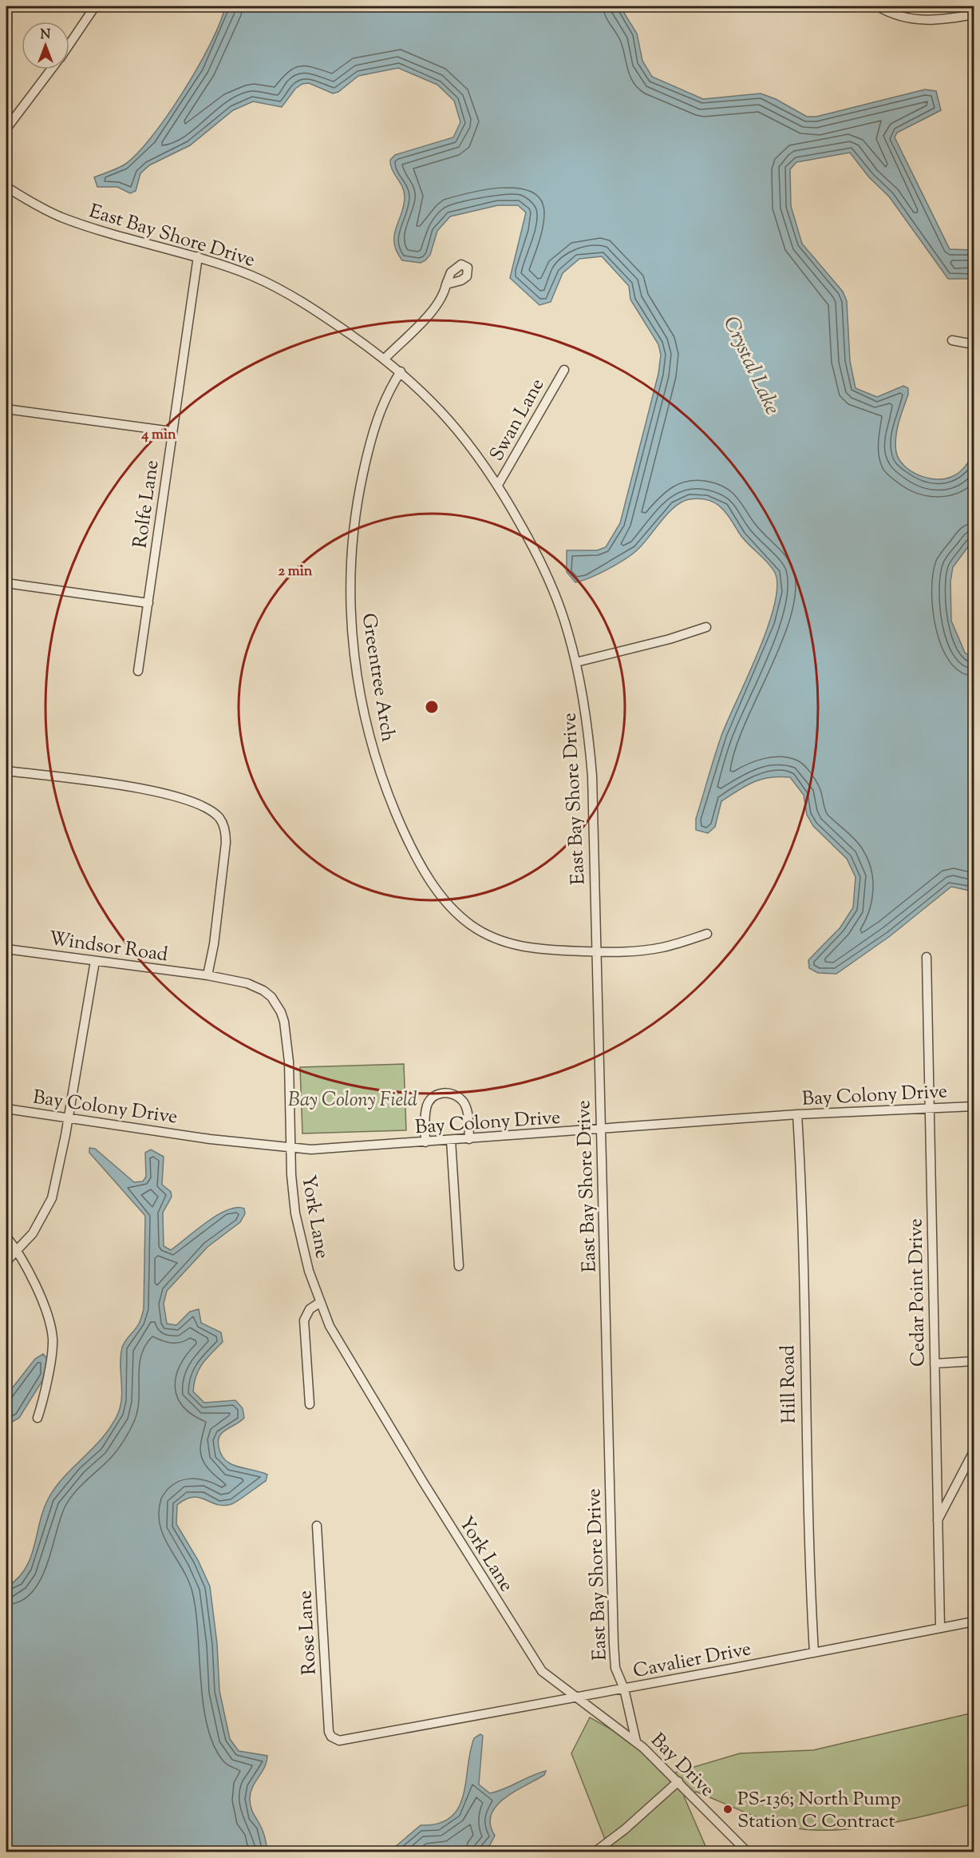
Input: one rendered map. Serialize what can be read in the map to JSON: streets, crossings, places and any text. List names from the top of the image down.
{
  "streets": {
    "street": [
      "East Bay Shore Drive",
      "Swan Lane",
      "Rolfe Lane",
      "Greentree Arch",
      "Windsor Road",
      "Bay Colony Drive",
      "York Lane",
      "Cedar Point Drive",
      "Hill Road",
      "Rose Lane",
      "Cavalier Drive",
      "Bay Drive"
    ]
  },
  "crossings": [
    ["East Bay Shore Drive", "Swan Lane"],
    ["East Bay Shore Drive", "Rolfe Lane"],
    ["East Bay Shore Drive", "Greentree Arch"],
    ["East Bay Shore Drive", "Bay Colony Drive"],
    ["East Bay Shore Drive", "Cavalier Drive"],
    ["East Bay Shore Drive", "Bay Drive"],
    ["Windsor Road", "York Lane"],
    ["Bay Colony Drive", "York Lane"],
    ["Bay Colony Drive", "Cedar Point Drive"],
    ["Bay Colony Drive", "Hill Road"],
    ["York Lane", "Cavalier Drive"],
    ["York Lane", "Bay Drive"],
    ["Cedar Point Drive", "Cavalier Drive"],
    ["Hill Road", "Cavalier Drive"],
    ["Rose Lane", "Cavalier Drive"],
    ["Cavalier Drive", "Bay Drive"]
  ],
  "water": ["Crystal Lake"],
  "parks": ["Bay Colony Field"],
  "places": ["PS-136; North Pump Station C Contract"],
  "north": "top",
  "rings": ["4 min", "2 min"]
}
